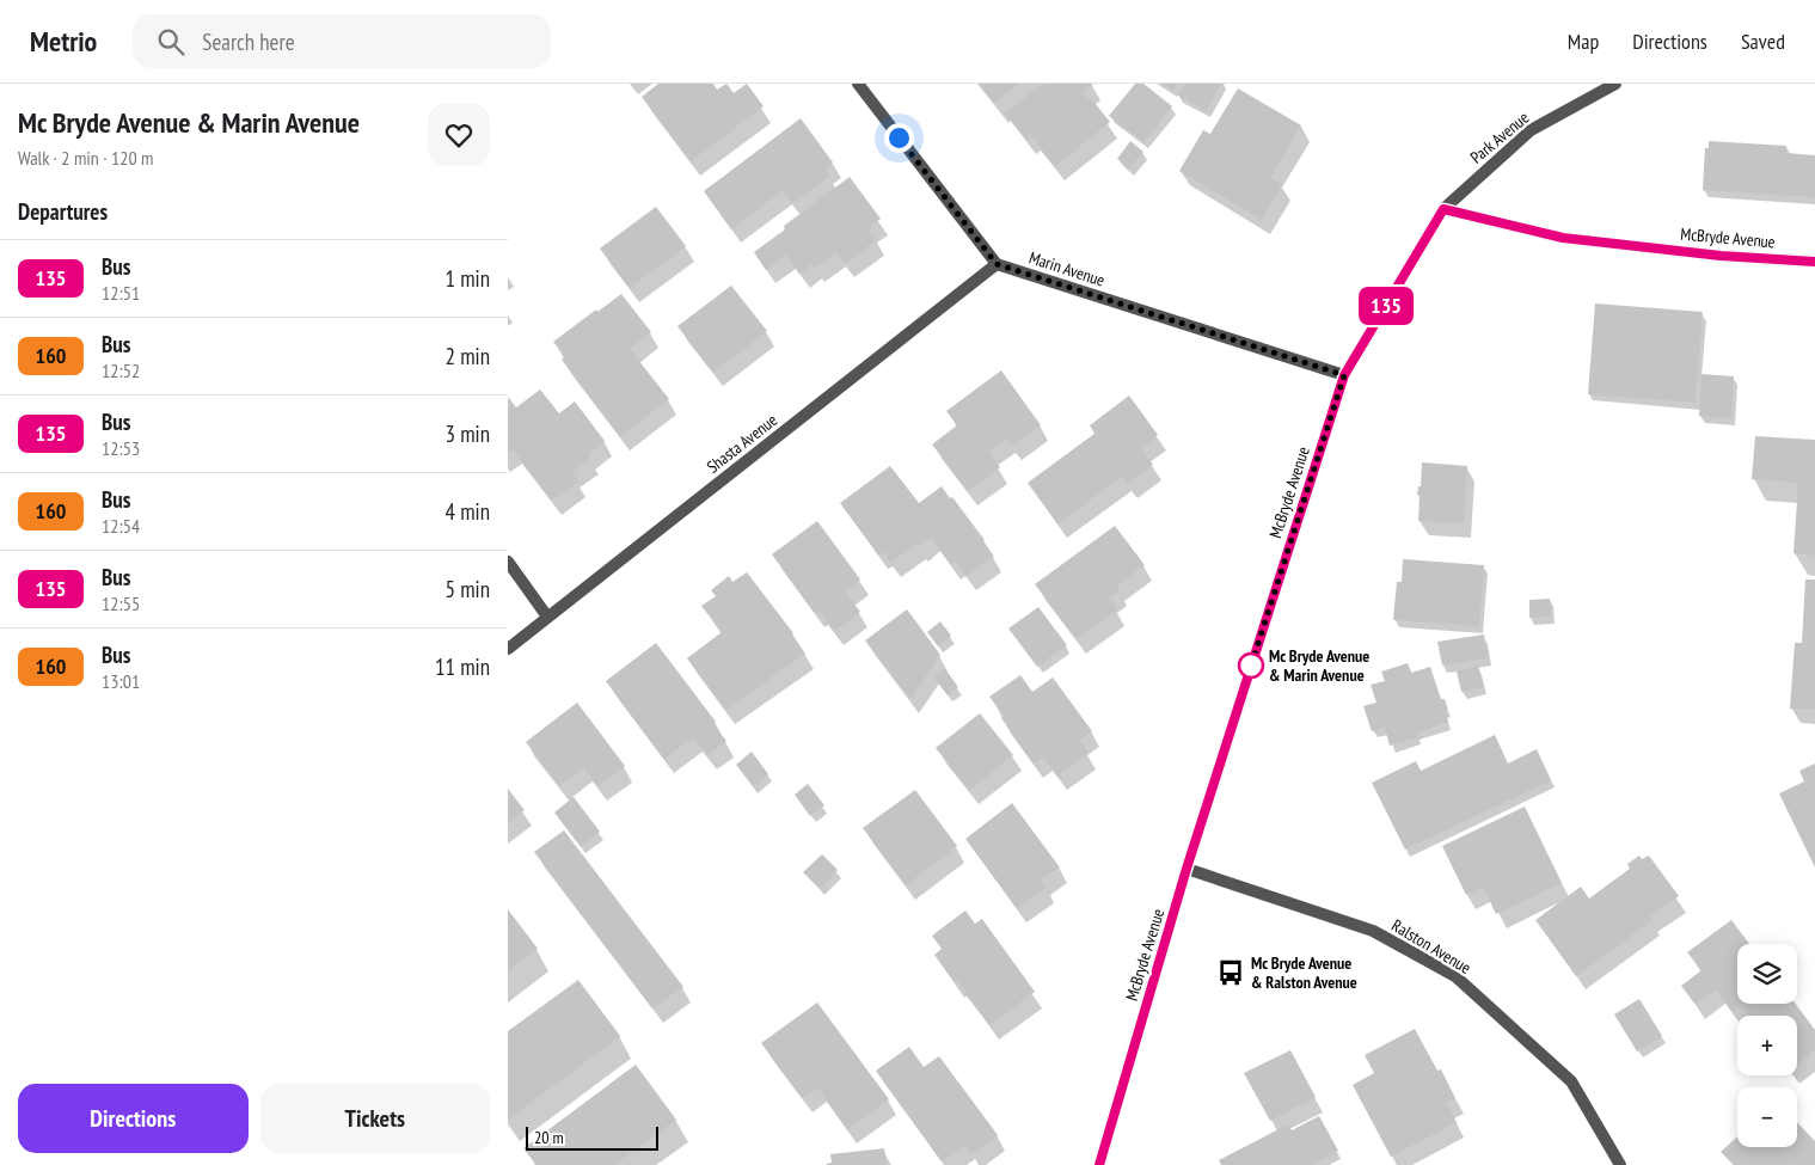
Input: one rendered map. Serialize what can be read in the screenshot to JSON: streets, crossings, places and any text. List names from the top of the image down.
{
  "streets": {
    "main road": ["McBryde Avenue"],
    "street": [
      "Park Avenue",
      "Marin Avenue",
      "Shasta Avenue",
      "Ralston Avenue"
    ]
  },
  "crossings": [
    ["Park Avenue", "McBryde Avenue"],
    ["McBryde Avenue", "Marin Avenue"],
    ["McBryde Avenue", "Ralston Avenue"],
    ["Marin Avenue", "Shasta Avenue"]
  ],
  "places": {
    "other": ["Mc Bryde Avenue & Marin Avenue"],
    "bus stop": ["Mc Bryde Avenue & Ralston Avenue"]
  },
  "lines": ["bus line 135"],
  "scale_bar": "20 m",
  "page": {
    "header": "Metrio",
    "search": "Search here",
    "nav": ["Map", "Directions", "Saved"],
    "heading": [
      ["Mc Bryde Avenue & Marin Avenue", "Walk · 2 min · 120 m"],
      "Departures"
    ],
    "on_map": "135",
    "list": [
      {
        "mark": "135",
        "name": "Bus",
        "note": "12:51",
        "value": "1 min"
      },
      {
        "mark": "160",
        "name": "Bus",
        "note": "12:52",
        "value": "2 min"
      },
      {
        "mark": "135",
        "name": "Bus",
        "note": "12:53",
        "value": "3 min"
      },
      {
        "mark": "160",
        "name": "Bus",
        "note": "12:54",
        "value": "4 min"
      },
      {
        "mark": "135",
        "name": "Bus",
        "note": "12:55",
        "value": "5 min"
      },
      {
        "mark": "160",
        "name": "Bus",
        "note": "13:01",
        "value": "11 min"
      }
    ],
    "map_buttons": ["+", "−"],
    "buttons": ["Directions", "Tickets"],
    "scale": "20 m"
  }
}
